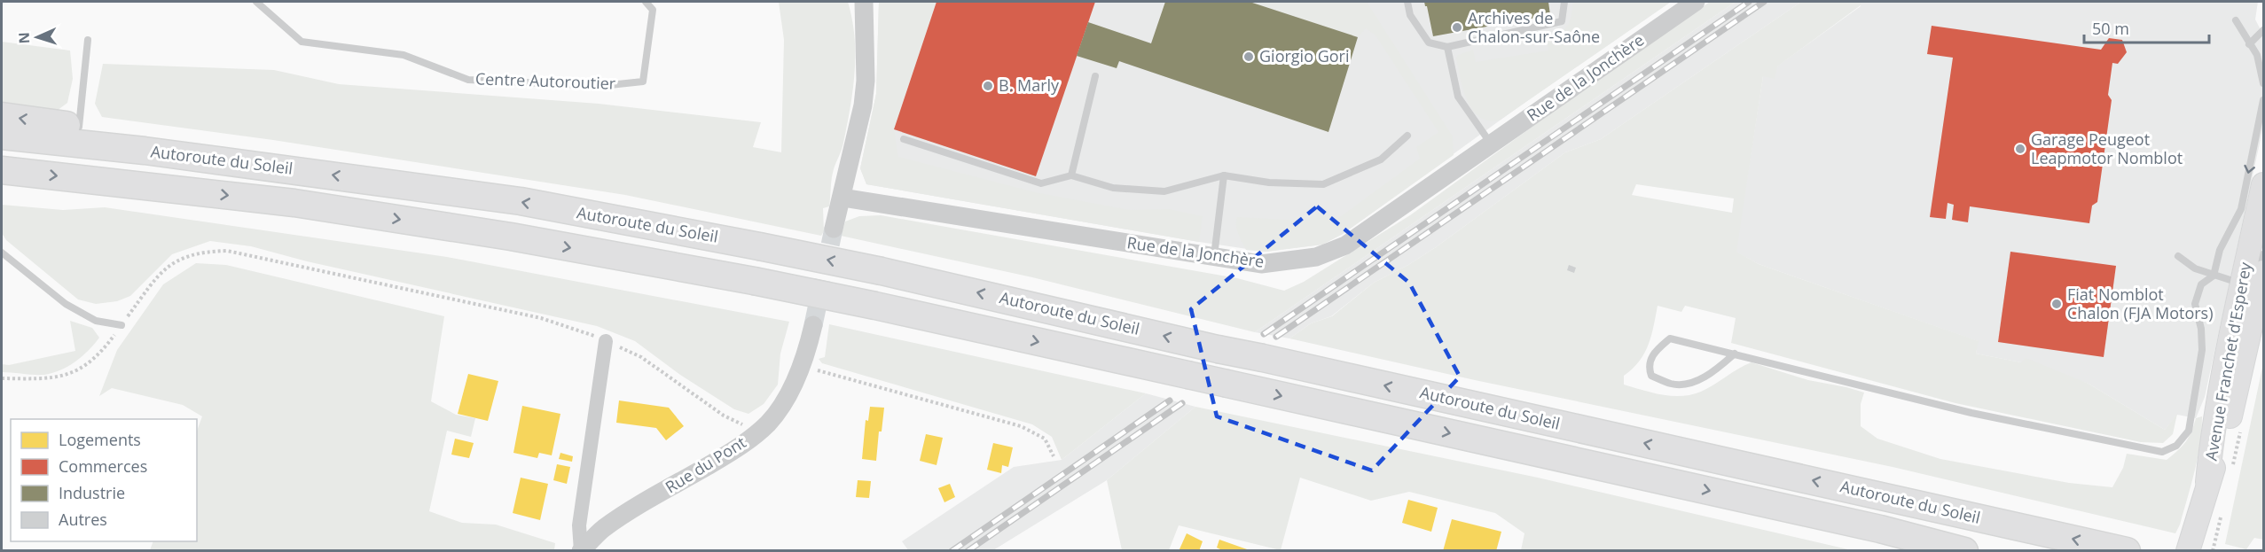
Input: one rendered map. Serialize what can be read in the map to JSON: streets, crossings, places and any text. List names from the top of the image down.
{
  "streets": {
    "highway": ["Autoroute du Soleil"],
    "main road": ["Avenue Franchet d'Esperey"],
    "street": ["Rue de la Jonchère", "Rue du Pont"],
    "lane": ["Centre Autoroutier"]
  },
  "places": [
    "Archives de Chalon-sur-Saône",
    "Giorgio Gori",
    "B. Marly",
    "Garage Peugeot Leapmotor Nomblot",
    "Fiat Nomblot Chalon (FJA Motors)"
  ],
  "legend": [
    "Logements",
    "Commerces",
    "Industrie",
    "Autres"
  ],
  "scale_bar": "50 m",
  "north": "left"
}
